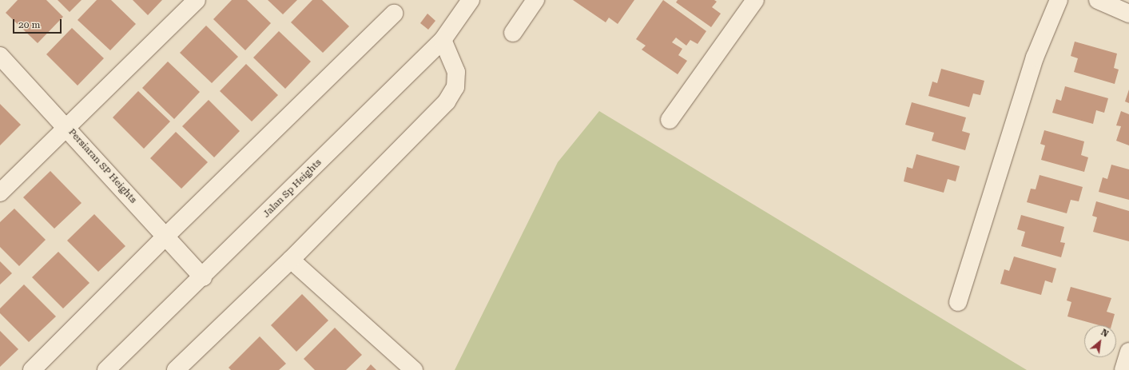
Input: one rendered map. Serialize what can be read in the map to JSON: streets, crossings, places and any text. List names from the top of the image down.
{
  "streets": {
    "street": ["Persiaran SP Heights", "Jalan Sp Heights"]
  },
  "crossings": [
    ["Persiaran SP Heights", "Jalan Sp Heights"]
  ],
  "scale_bar": "20 m",
  "north": "top right"
}
